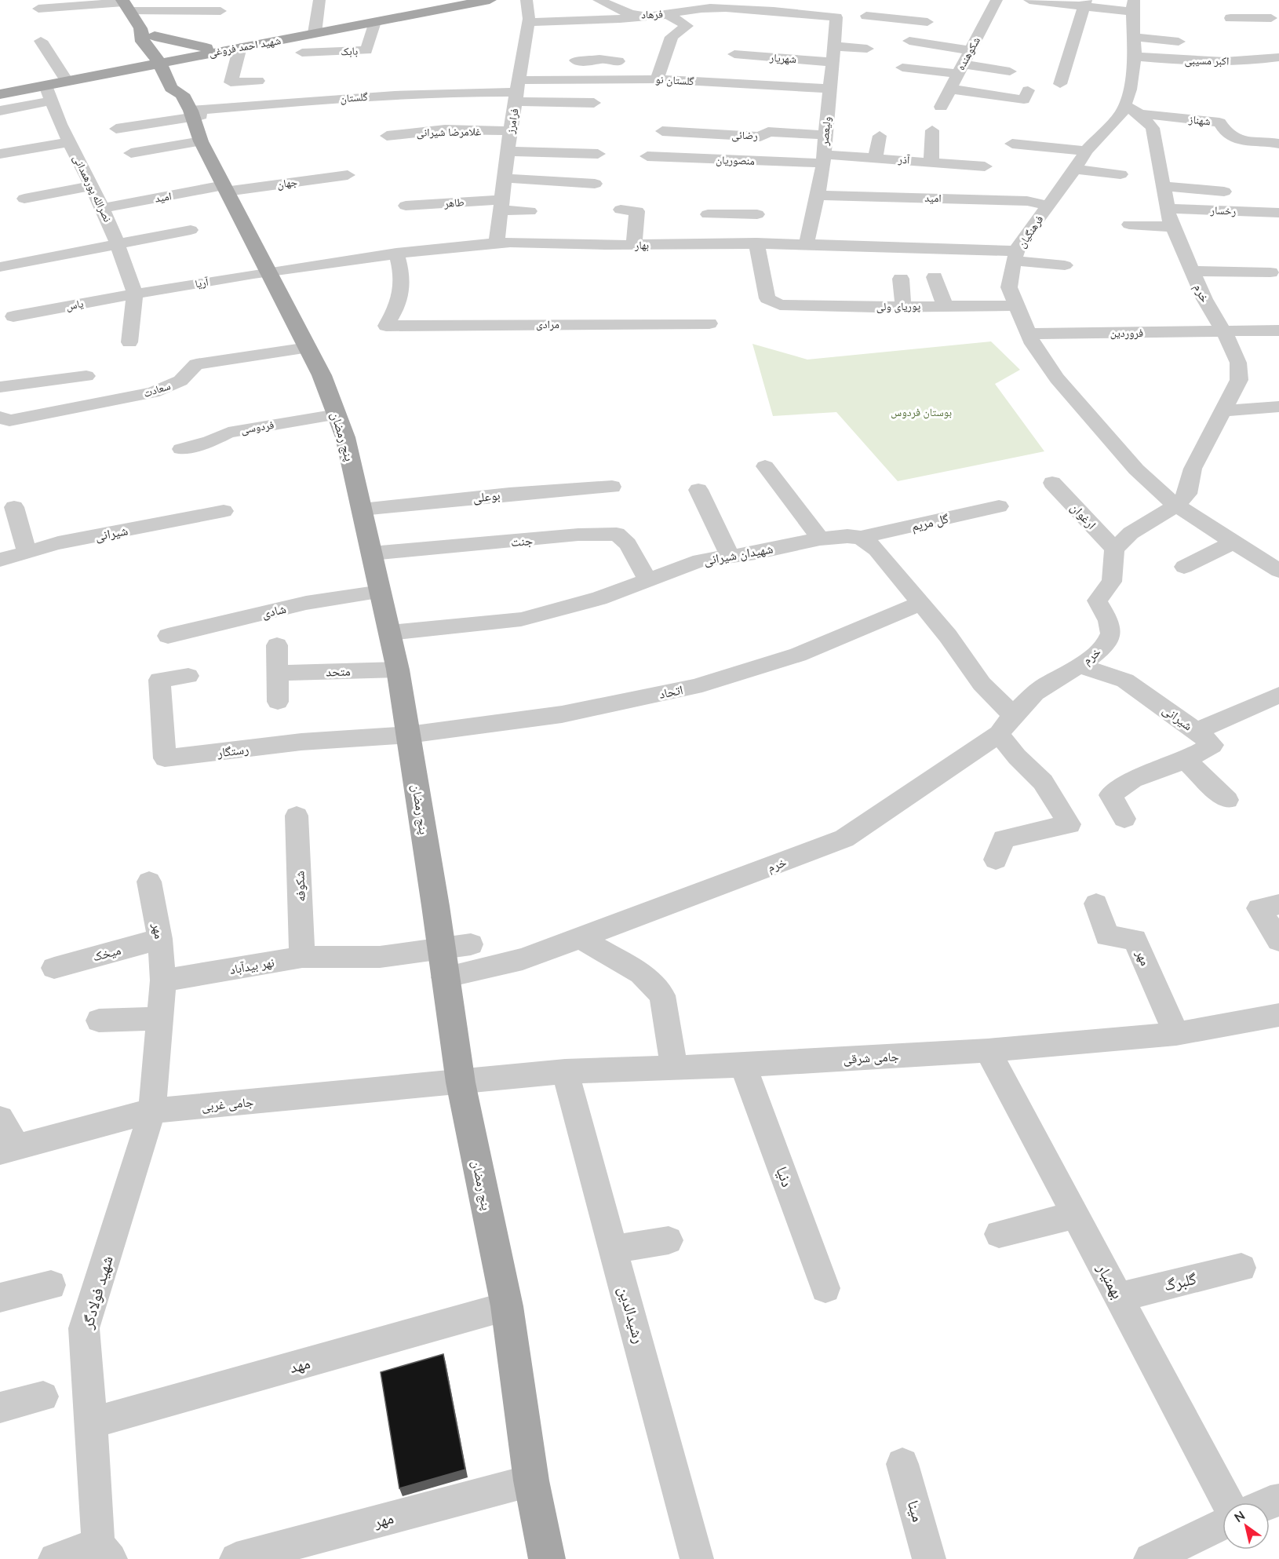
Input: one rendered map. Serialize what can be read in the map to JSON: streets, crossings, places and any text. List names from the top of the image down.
{
  "streets": {
    "main road": ["شهید احمد فروغی", "پنج رمضان"],
    "street": [
      "فرهاد",
      "بابک",
      "شکوهنده",
      "شهریار",
      "اکبر مسیبی",
      "گلستان نو",
      "گلستان",
      "شهناز",
      "فرامرز",
      "ولیعصر",
      "غلامرضا شیرانی",
      "رضائی",
      "آذر",
      "منصوریان",
      "جهان",
      "نصرالله پورهمدانی",
      "امید",
      "طاهر",
      "رخسار",
      "فرهنگیان",
      "بهار",
      "آریا",
      "خرم",
      "یاس",
      "پوریای ولی",
      "مرادی",
      "فروردین",
      "سعادت",
      "فردوسی",
      "بوعلی",
      "ارغوان",
      "گل مریم",
      "شیرانی",
      "جنت",
      "شهیدان شیرانی",
      "شادی",
      "متحد",
      "اتحاد",
      "رستگار",
      "شکوفه",
      "مهر",
      "میخک",
      "نهر بیدآباد",
      "جامی شرقی",
      "جامی غربی",
      "دنیا",
      "بهمنیار",
      "گلبرگ",
      "شهید فولادگر",
      "رشیدالدین",
      "مهد",
      "مینا"
    ]
  },
  "crossings": [
    ["فرهاد", "ولیعصر"],
    ["شهید احمد فروغی", "بابک"],
    ["شهید احمد فروغی", "نصرالله پورهمدانی"],
    ["شهید احمد فروغی", "پنج رمضان"],
    ["شهریار", "ولیعصر"],
    ["اکبر مسیبی", "فرهنگیان"],
    ["گلستان نو", "گلستان"],
    ["گلستان نو", "فرامرز"],
    ["گلستان نو", "ولیعصر"],
    ["گلستان", "فرامرز"],
    ["گلستان", "پنج رمضان"],
    ["شهناز", "فرهنگیان"],
    ["شهناز", "خرم"],
    ["فرامرز", "غلامرضا شیرانی"],
    ["فرامرز", "طاهر"],
    ["فرامرز", "بهار"],
    ["ولیعصر", "رضائی"],
    ["ولیعصر", "آذر"],
    ["ولیعصر", "منصوریان"],
    ["ولیعصر", "امید"],
    ["ولیعصر", "بهار"],
    ["آذر", "منصوریان"],
    ["جهان", "امید"],
    ["جهان", "پنج رمضان"],
    ["نصرالله پورهمدانی", "امید"],
    ["نصرالله پورهمدانی", "آریا"],
    ["نصرالله پورهمدانی", "یاس"],
    ["امید", "فرهنگیان"],
    ["امید", "پنج رمضان"],
    ["رخسار", "خرم"],
    ["فرهنگیان", "بهار"],
    ["فرهنگیان", "خرم"],
    ["فرهنگیان", "پوریای ولی"],
    ["فرهنگیان", "فروردین"],
    ["بهار", "آریا"],
    ["بهار", "پوریای ولی"],
    ["بهار", "مرادی"],
    ["بهار", "پنج رمضان"],
    ["آریا", "یاس"],
    ["آریا", "پنج رمضان"],
    ["خرم", "فروردین"],
    ["خرم", "پنج رمضان"],
    ["خرم", "ارغوان"],
    ["خرم", "شیرانی"],
    ["سعادت", "پنج رمضان"],
    ["فردوسی", "پنج رمضان"],
    ["پنج رمضان", "بوعلی"],
    ["پنج رمضان", "جنت"],
    ["پنج رمضان", "شهیدان شیرانی"],
    ["پنج رمضان", "شادی"],
    ["پنج رمضان", "متحد"],
    ["پنج رمضان", "اتحاد"],
    ["پنج رمضان", "رستگار"],
    ["پنج رمضان", "مهر"],
    ["پنج رمضان", "نهر بیدآباد"],
    ["پنج رمضان", "جامی شرقی"],
    ["پنج رمضان", "جامی غربی"],
    ["پنج رمضان", "مهد"],
    ["گل مریم", "شهیدان شیرانی"],
    ["جنت", "شهیدان شیرانی"],
    ["اتحاد", "رستگار"],
    ["شکوفه", "نهر بیدآباد"],
    ["مهر", "میخک"],
    ["مهر", "نهر بیدآباد"],
    ["مهر", "جامی شرقی"],
    ["جامی شرقی", "جامی غربی"],
    ["جامی شرقی", "دنیا"],
    ["جامی شرقی", "بهمنیار"],
    ["جامی شرقی", "رشیدالدین"],
    ["جامی غربی", "شهید فولادگر"],
    ["بهمنیار", "گلبرگ"],
    ["شهید فولادگر", "مهد"]
  ],
  "parks": ["بوستان فردوس"],
  "north": "top left"
}
